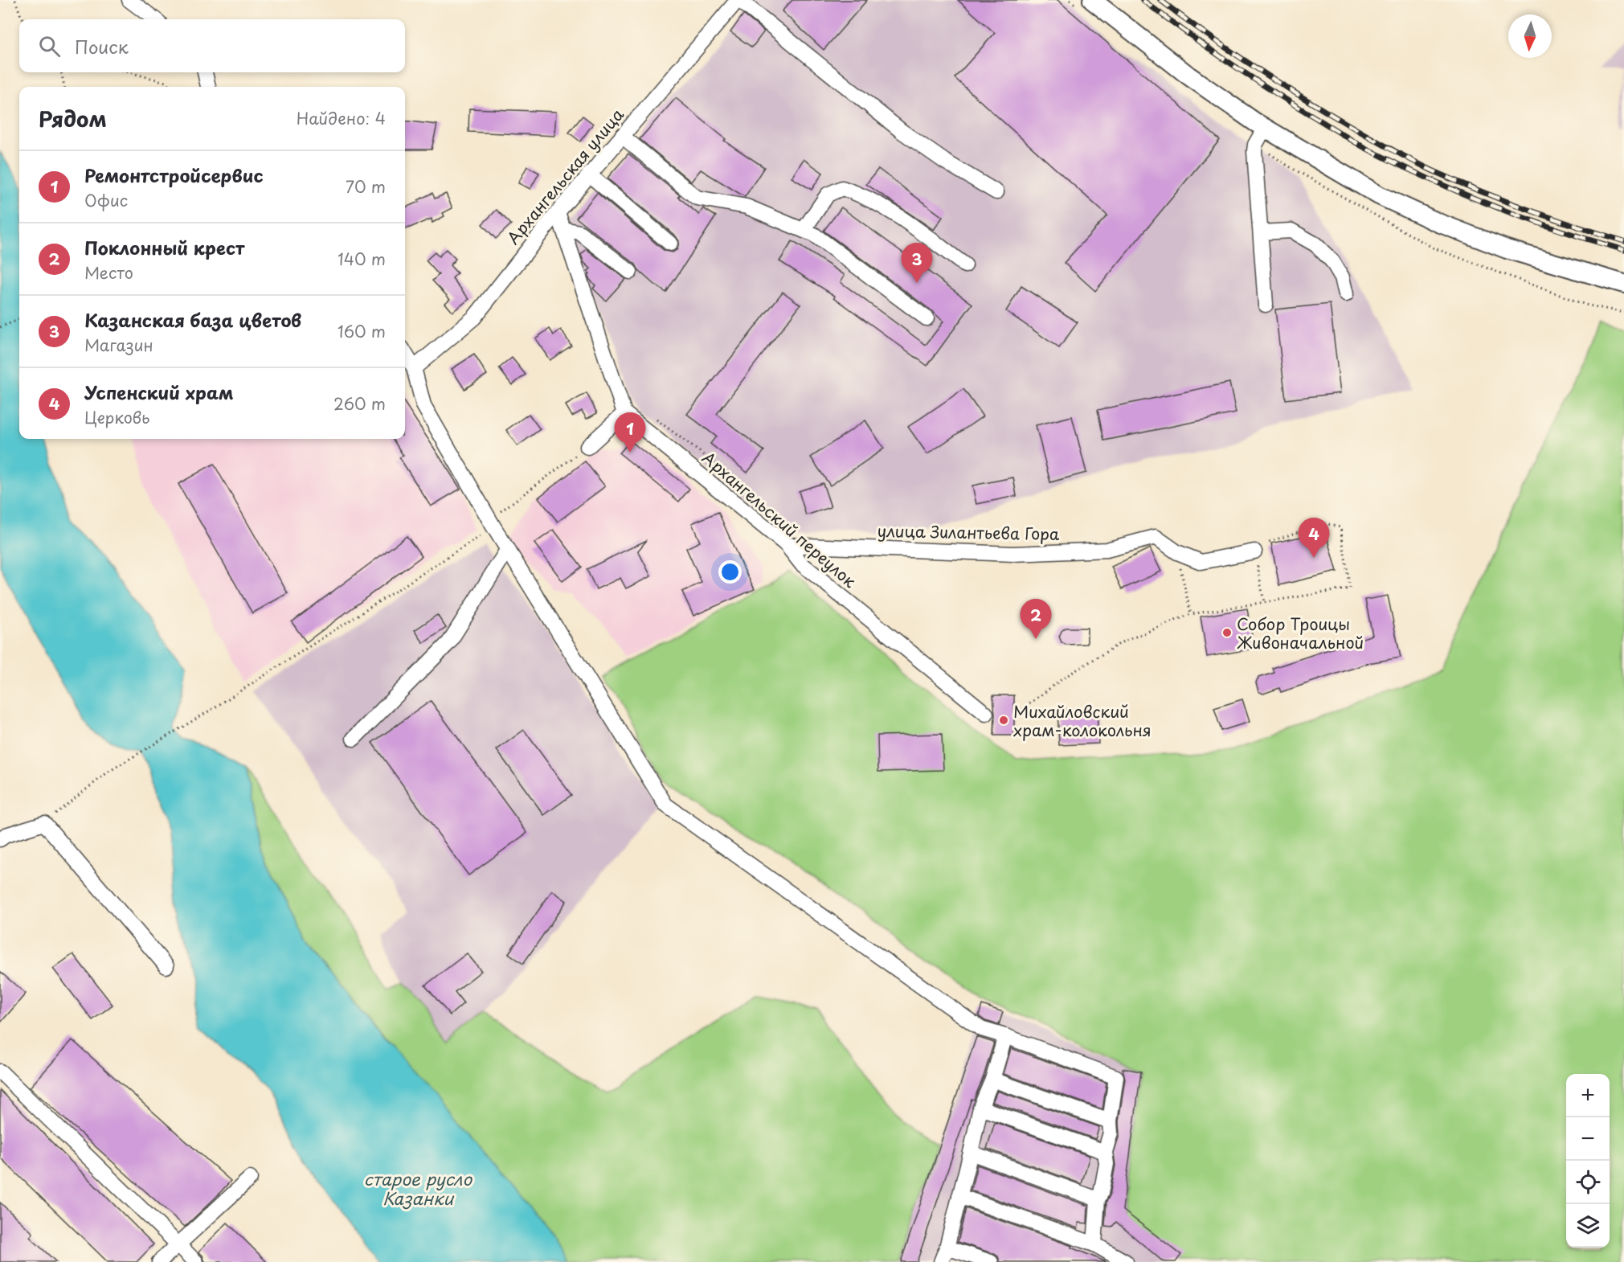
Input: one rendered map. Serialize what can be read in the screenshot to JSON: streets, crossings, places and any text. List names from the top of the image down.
{
  "streets": {
    "street": ["Архангельская улица", "Архангельский переулок", "улица Зилантьева Гора"]
  },
  "crossings": [
    ["Архангельский переулок", "улица Зилантьева Гора"]
  ],
  "water": ["старое русло Казанки"],
  "places": ["Собор Троицы Живоначальной", "Михайловский храм-колокольня"],
  "north": "bottom",
  "page": {
    "search": "Поиск",
    "heading": ["Рядом", "Найдено: 4"],
    "list": [
      {
        "mark": "1",
        "name": "Ремонтстройсервис",
        "note": "Офис",
        "value": "70 m"
      },
      {
        "mark": "2",
        "name": "Поклонный крест",
        "note": "Место",
        "value": "140 m"
      },
      {
        "mark": "3",
        "name": "Казанская база цветов",
        "note": "Магазин",
        "value": "160 m"
      },
      {
        "mark": "4",
        "name": "Успенский храм",
        "note": "Церковь",
        "value": "260 m"
      }
    ],
    "pins": [
      "3",
      "1",
      "4",
      "2"
    ],
    "map_buttons": ["+", "−"]
  }
}
